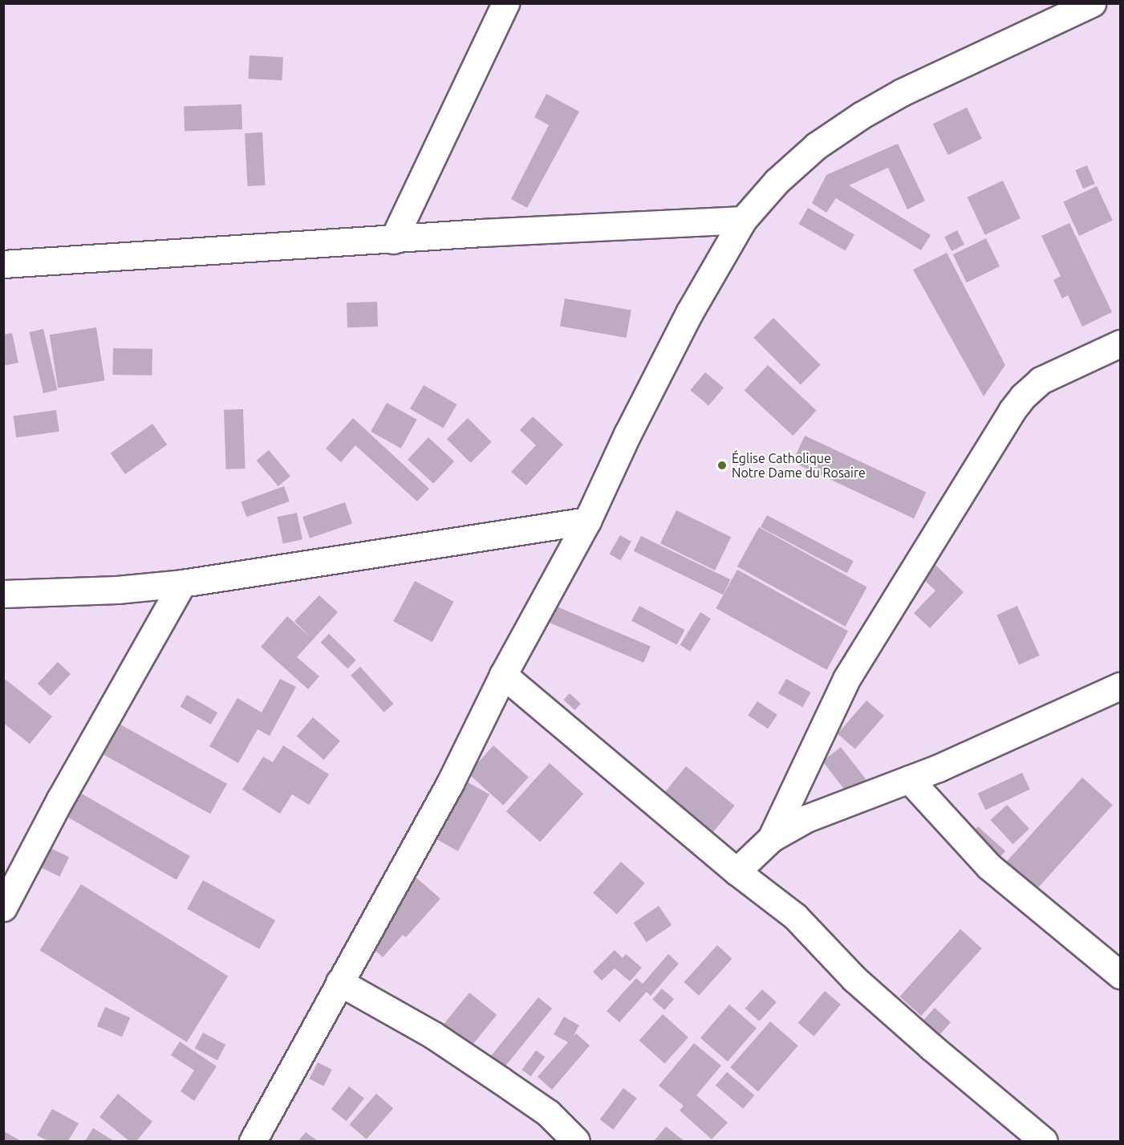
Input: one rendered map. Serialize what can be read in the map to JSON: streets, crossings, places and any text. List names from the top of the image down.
{
  "places": ["Église Catholique Notre Dame du Rosaire"]
}
